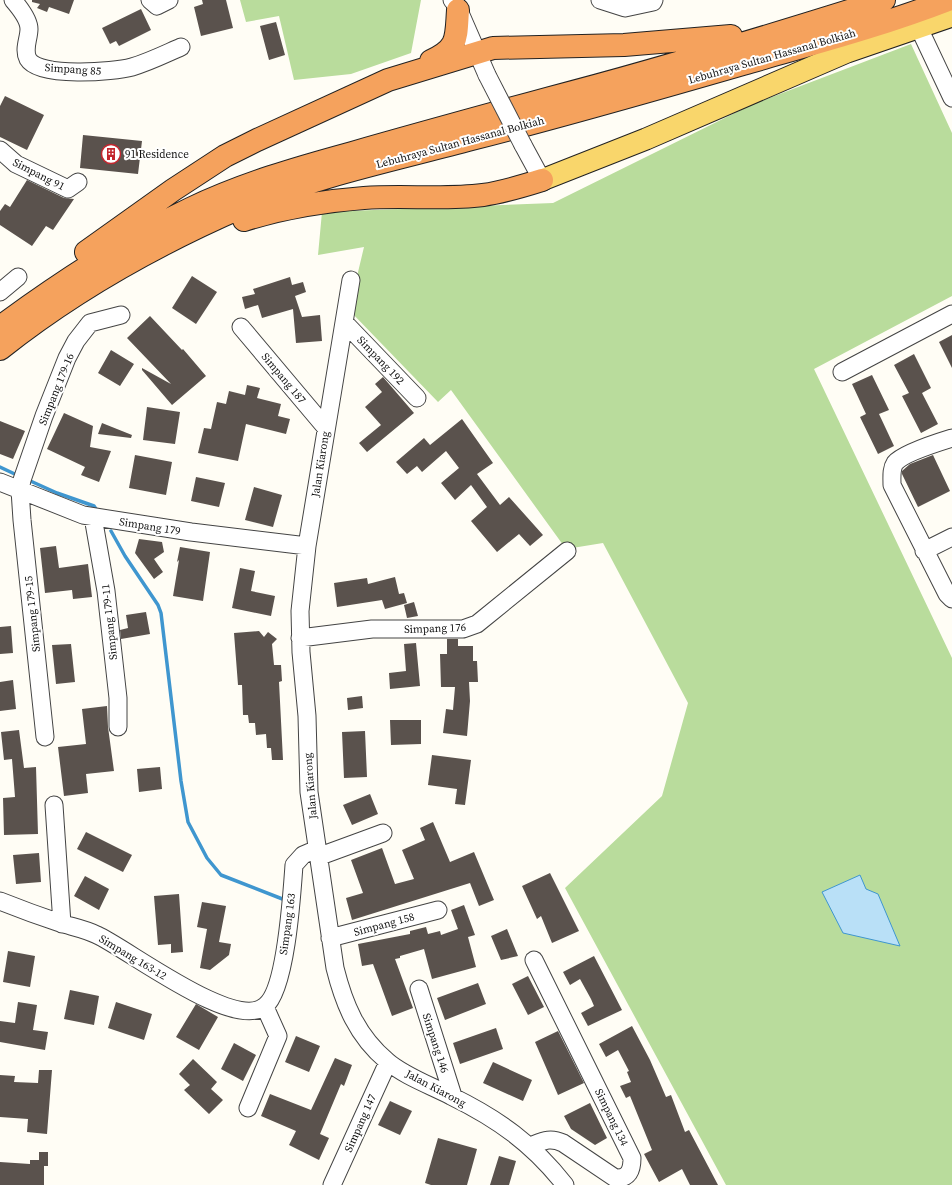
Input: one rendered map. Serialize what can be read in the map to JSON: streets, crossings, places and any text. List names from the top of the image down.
{
  "streets": {
    "highway": ["Lebuhraya Sultan Hassanal Bolkiah"],
    "street": [
      "Simpang 85",
      "Simpang 91",
      "Simpang 192",
      "Simpang 187",
      "Simpang 179-16",
      "Jalan Kiarong",
      "Simpang 179",
      "Simpang 179-15",
      "Simpang 179-11",
      "Simpang 176",
      "Simpang 163",
      "Simpang 158",
      "Simpang 163-12",
      "Simpang 146",
      "Simpang 134",
      "Simpang 147"
    ]
  },
  "crossings": [
    ["Simpang 192", "Jalan Kiarong"],
    ["Simpang 187", "Jalan Kiarong"],
    ["Simpang 179-16", "Simpang 179"],
    ["Simpang 179-16", "Simpang 179-15"],
    ["Jalan Kiarong", "Simpang 179"],
    ["Jalan Kiarong", "Simpang 176"],
    ["Jalan Kiarong", "Simpang 163"],
    ["Jalan Kiarong", "Simpang 158"],
    ["Jalan Kiarong", "Simpang 146"],
    ["Jalan Kiarong", "Simpang 134"],
    ["Jalan Kiarong", "Simpang 147"],
    ["Simpang 179", "Simpang 179-15"],
    ["Simpang 179", "Simpang 179-11"],
    ["Simpang 163", "Simpang 163-12"]
  ],
  "places": {
    "building": ["91 Residence"]
  }
}
